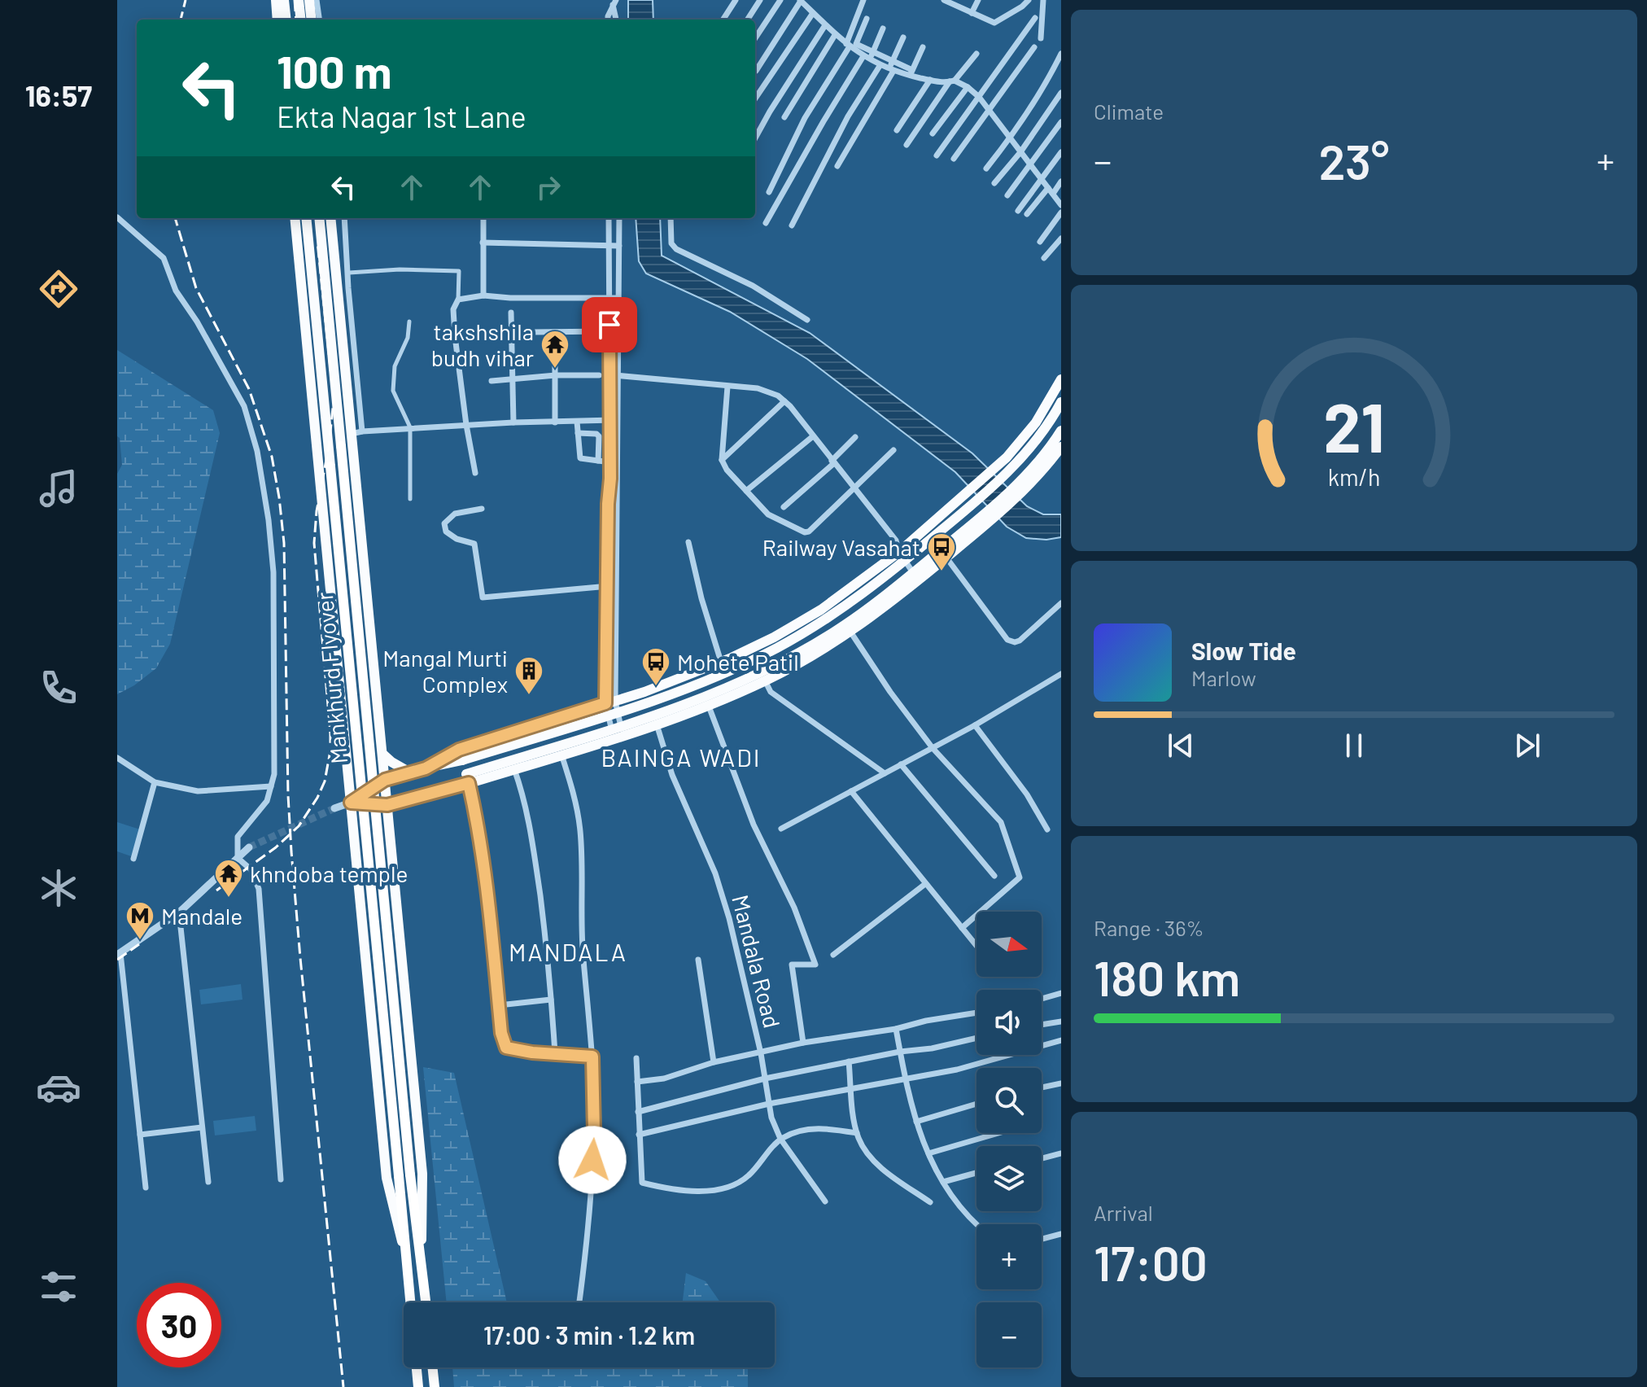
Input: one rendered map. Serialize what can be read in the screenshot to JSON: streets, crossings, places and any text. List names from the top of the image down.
{
  "streets": {
    "highway": ["Mankhurd Flyover"],
    "street": ["Mandala Road"]
  },
  "districts": ["BAINGA WADI", "MANDALA"],
  "places": {
    "temple": ["takshshila budh vihar", "khndoba temple"],
    "bus stop": ["Railway Vasahat", "Mohete Patil"],
    "building": ["Mangal Murti Complex"],
    "metro station": ["Mandale"]
  },
  "north": "right",
  "page": {
    "tabs": "16:57",
    "tile": [
      "Climate",
      ["Range · 36%", "180 km"],
      ["Arrival", "17:00"]
    ],
    "turn": ["100 m", "Ekta Nagar 1st Lane"],
    "heat": ["−", "23°", "+"],
    "song": ["Slow Tide", "Marlow"],
    "map_buttons": ["+", "−"],
    "limit": "30",
    "trip": "17:00 · 3 min · 1.2 km",
    "gauge": ["21", "km/h"]
  }
}
